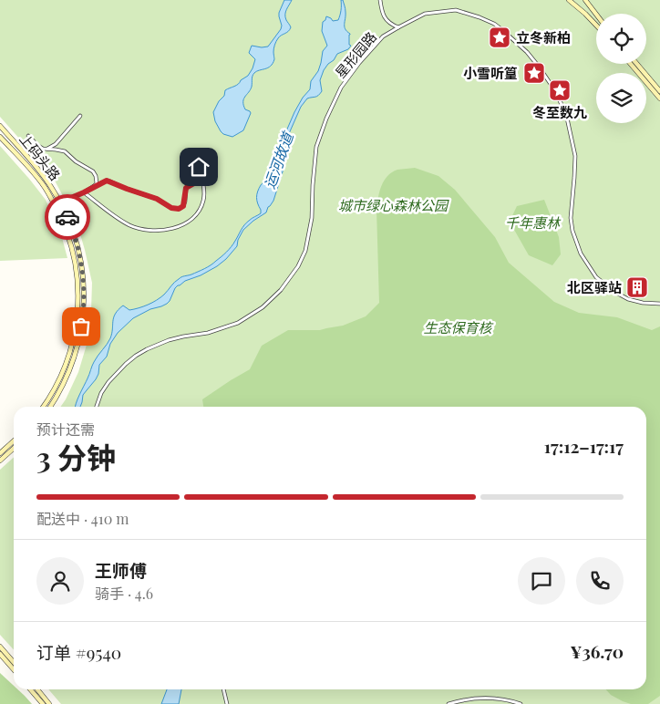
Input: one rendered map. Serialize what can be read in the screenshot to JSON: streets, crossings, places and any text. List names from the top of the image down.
{
  "streets": {
    "main road": ["上码头路"],
    "street": ["星形园路"]
  },
  "water": ["运河故道"],
  "parks": ["城市绿心森林公园", "千年惠林", "生态保育核"],
  "places": {
    "place": ["立冬新柏", "小雪听篁", "冬至数九"],
    "building": ["北区驿站"]
  },
  "page": {
    "heading": ["3 分钟", "预计还需", "17:12–17:17"],
    "panel": [
      "王师傅",
      "骑手 · 4.6",
      "订单 #9540",
      "¥36.70"
    ],
    "bar": "配送中 · 410 m"
  }
}
